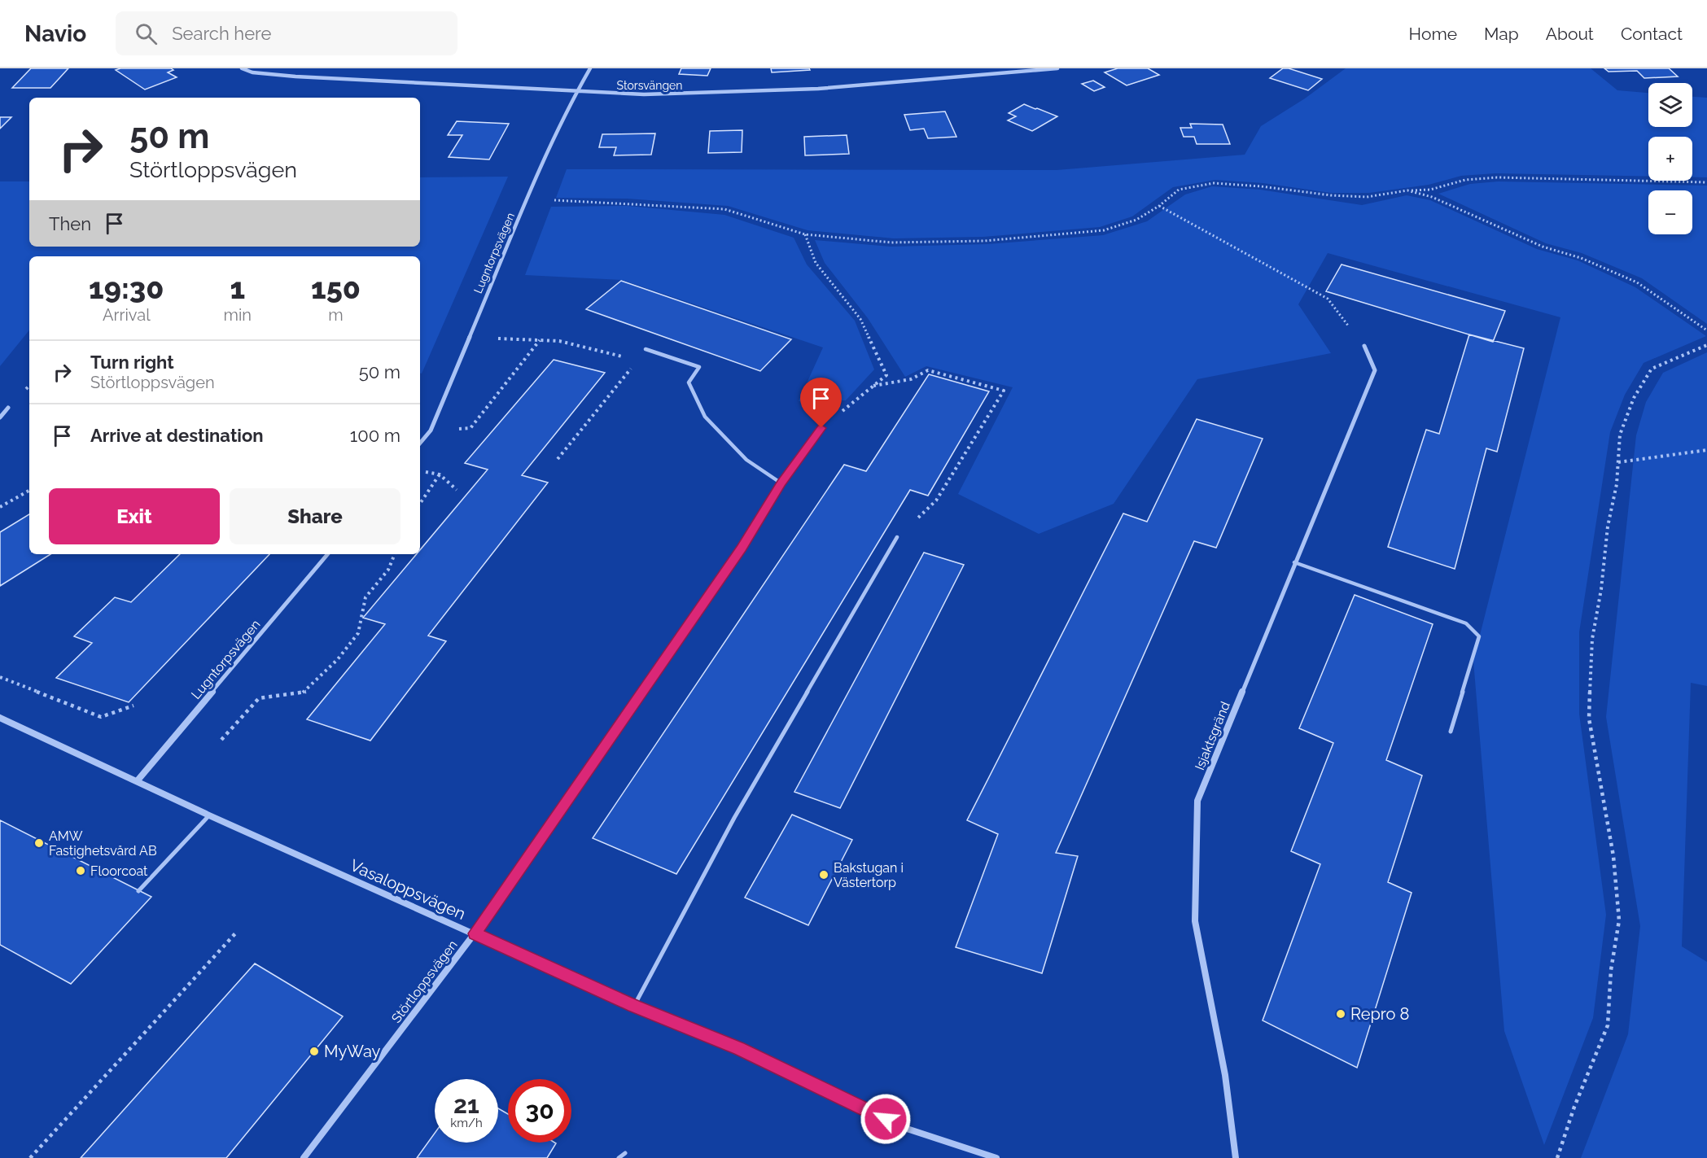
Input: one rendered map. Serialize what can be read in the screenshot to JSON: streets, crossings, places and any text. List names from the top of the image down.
{
  "streets": {
    "street": [
      "Storsvängen",
      "Lugntorpsvägen",
      "Isjaktsgränd",
      "Vasaloppsvägen",
      "Störtloppsvägen"
    ]
  },
  "crossings": [
    ["Storsvängen", "Lugntorpsvägen"],
    ["Lugntorpsvägen", "Vasaloppsvägen"],
    ["Vasaloppsvägen", "Störtloppsvägen"]
  ],
  "places": [
    "AMW Fastighetsvård AB",
    "Floorcoat",
    "Bakstugan i Västertorp",
    "Repro 8",
    "MyWay"
  ],
  "page": {
    "header": "Navio",
    "search": "Search here",
    "nav": [
      "Home",
      "Map",
      "About",
      "Contact"
    ],
    "map_buttons": ["+", "−"],
    "turn": ["50 m", "Störtloppsvägen"],
    "then": "Then",
    "eta": [
      "19:30",
      "Arrival",
      "1",
      "min",
      "150",
      "m"
    ],
    "list": [
      {
        "name": "Turn right",
        "note": "Störtloppsvägen",
        "value": "50 m"
      },
      {
        "name": "Arrive at destination",
        "value": "100 m"
      }
    ],
    "buttons": ["Exit", "Share"],
    "speed": "21 km/h",
    "limit": "30"
  }
}
